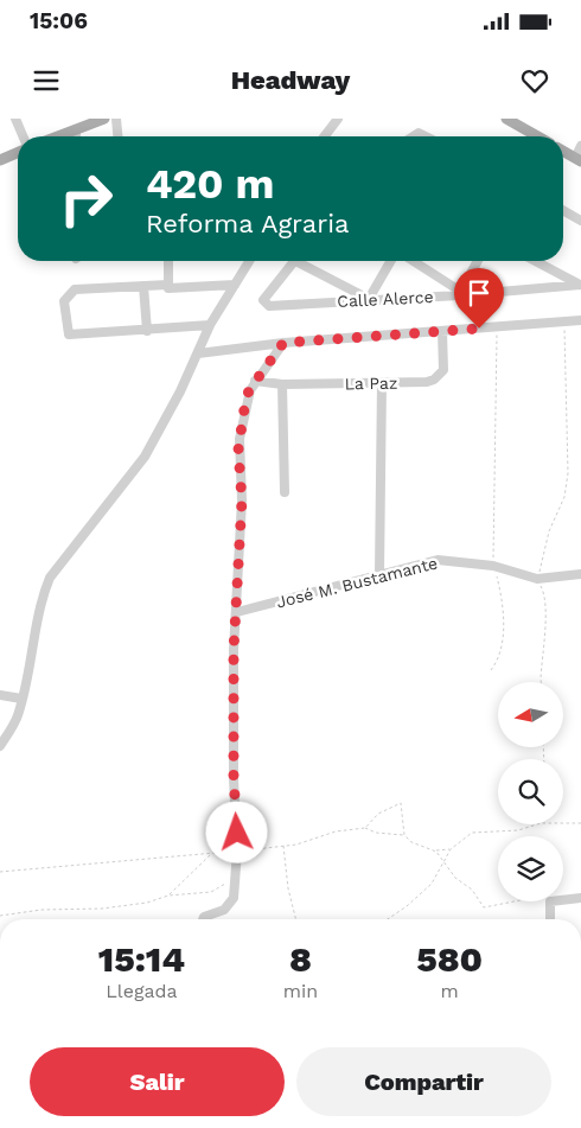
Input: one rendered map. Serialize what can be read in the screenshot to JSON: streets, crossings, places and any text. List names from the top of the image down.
{
  "streets": {
    "street": ["Calle Alerce", "La Paz", "José M. Bustamante"]
  },
  "north": "left",
  "page": {
    "status": "15:06",
    "header": "Headway",
    "turn": ["420 m", "Reforma Agraria"],
    "eta": [
      "15:14",
      "Llegada",
      "8",
      "min",
      "580",
      "m"
    ],
    "buttons": ["Salir", "Compartir"]
  }
}
